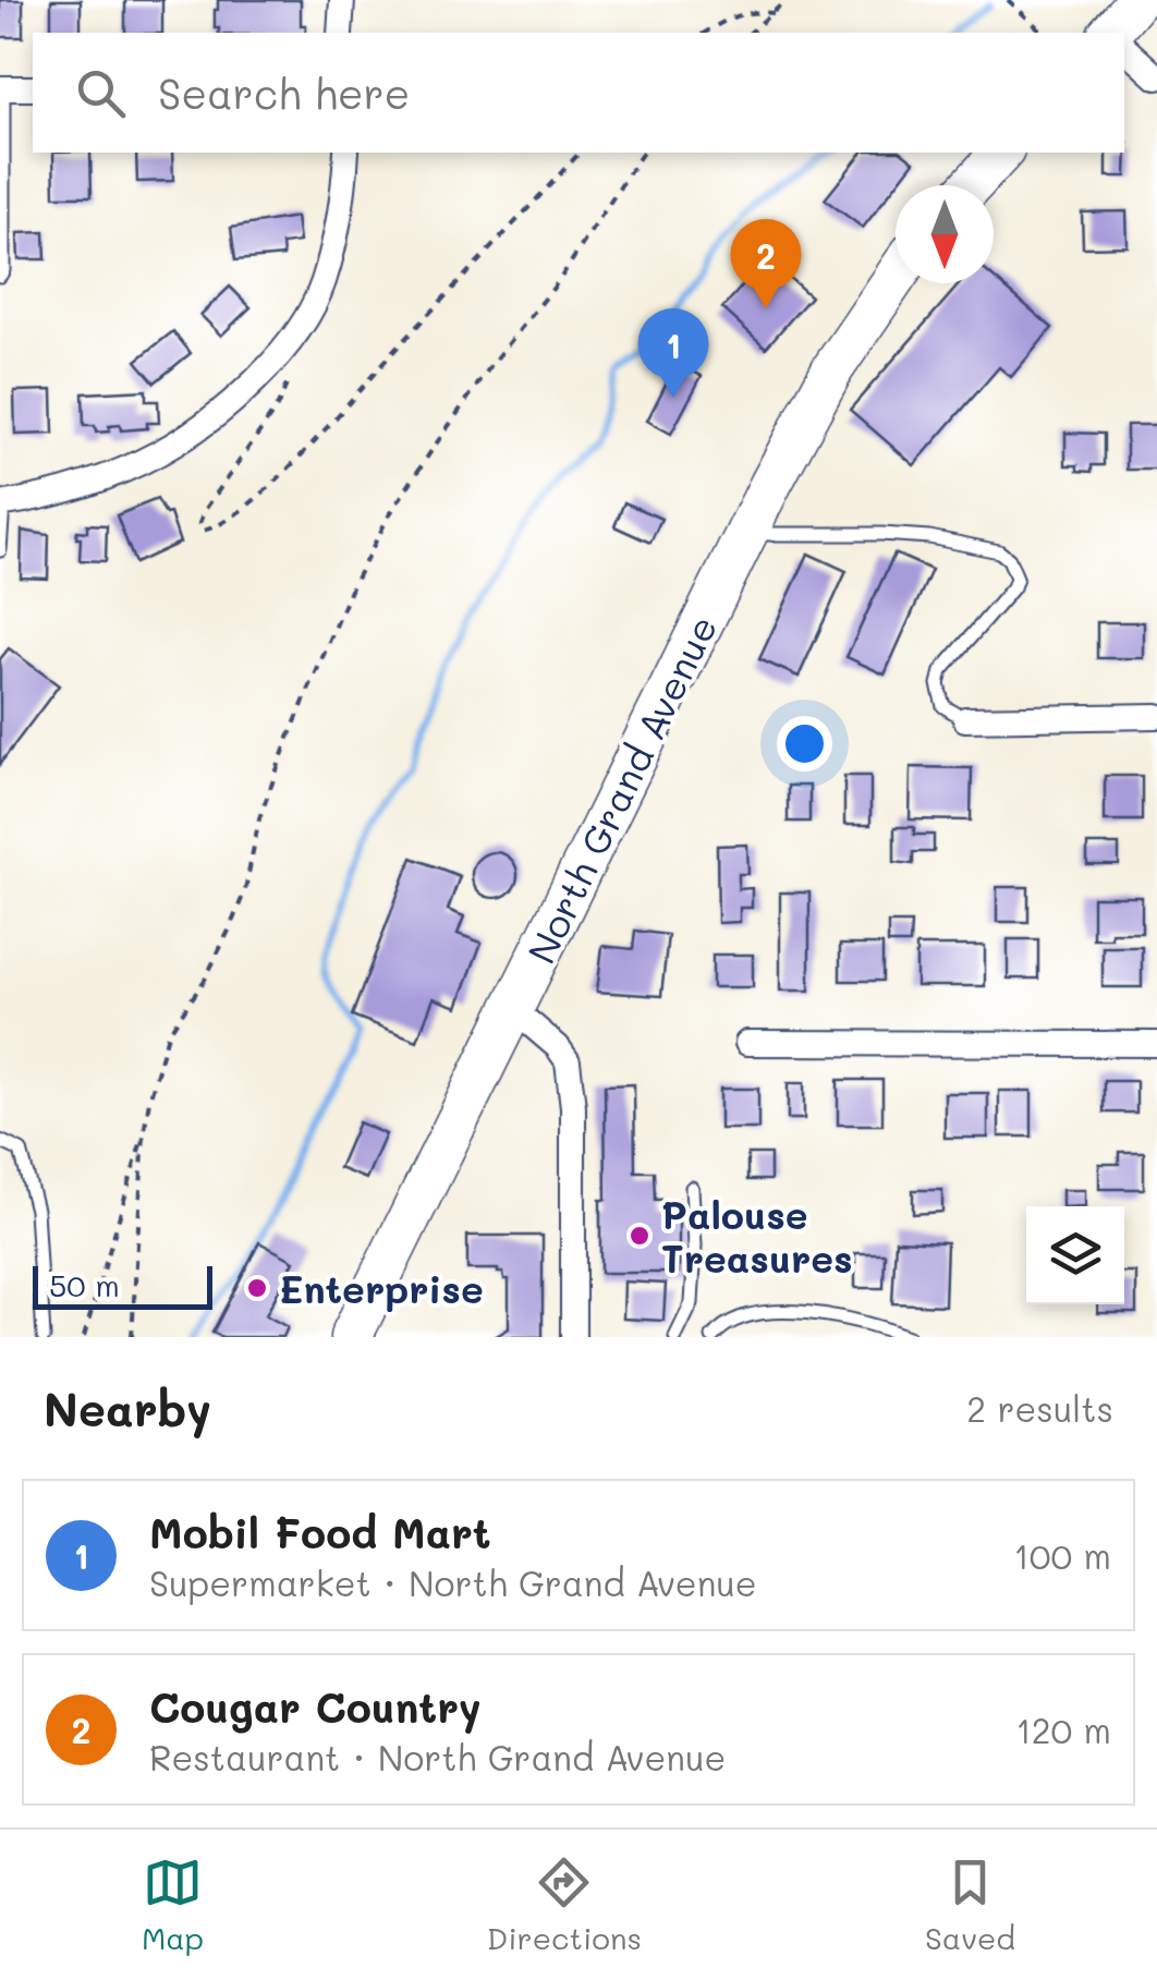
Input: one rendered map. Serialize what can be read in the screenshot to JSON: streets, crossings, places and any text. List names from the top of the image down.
{
  "streets": {
    "main road": ["North Grand Avenue"]
  },
  "places": ["Palouse Treasures", "Enterprise"],
  "scale_bar": "50 m",
  "north": "bottom",
  "page": {
    "search": "Search here",
    "pins": ["2", "1"],
    "scale": "50 m",
    "heading": ["Nearby", "2 results"],
    "list": [
      {
        "mark": "1",
        "name": "Mobil Food Mart",
        "note": "Supermarket · North Grand Avenue",
        "value": "100 m"
      },
      {
        "mark": "2",
        "name": "Cougar Country",
        "note": "Restaurant · North Grand Avenue",
        "value": "120 m"
      }
    ],
    "nav": ["Map", "Directions", "Saved"]
  }
}
